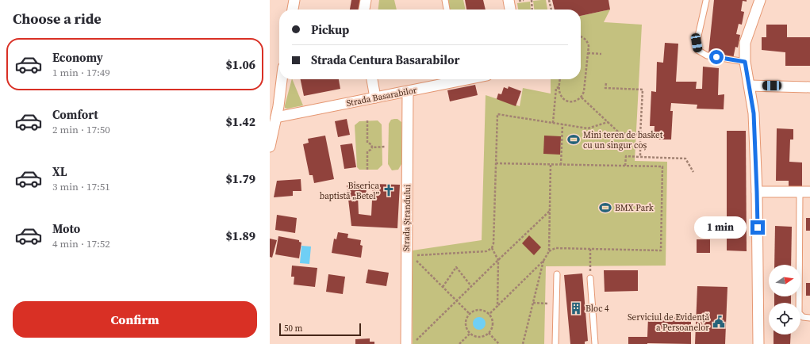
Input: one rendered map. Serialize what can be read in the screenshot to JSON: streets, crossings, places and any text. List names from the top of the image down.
{
  "streets": {
    "street": ["Strada Basarabilor", "Strada Ștrandului"]
  },
  "crossings": [
    ["Strada Basarabilor", "Strada Ștrandului"]
  ],
  "places": {
    "sports": ["Mini teren de basket cu un singur coș", "BMX Park"],
    "church": ["Biserica baptistă „Betel”"],
    "building": ["Bloc 4"],
    "public building": ["Serviciul de Evidență a Persoanelor"]
  },
  "scale_bar": "50 m",
  "north": "right",
  "page": {
    "heading": "Choose a ride",
    "banner": ["Pickup", "Strada Centura Basarabilor"],
    "list": [
      {
        "name": "Economy",
        "note": "1 min · 17:49",
        "value": "$1.06"
      },
      {
        "name": "Comfort",
        "note": "2 min · 17:50",
        "value": "$1.42"
      },
      {
        "name": "XL",
        "note": "3 min · 17:51",
        "value": "$1.79"
      },
      {
        "name": "Moto",
        "note": "4 min · 17:52",
        "value": "$1.89"
      }
    ],
    "bubble": "1 min",
    "buttons": "Confirm",
    "scale": "50 m"
  }
}
